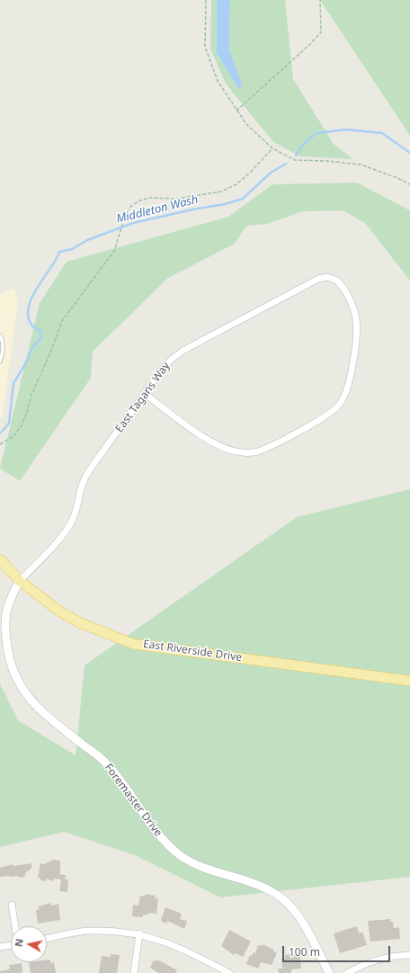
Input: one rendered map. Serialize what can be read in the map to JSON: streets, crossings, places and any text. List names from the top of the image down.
{
  "streets": {
    "main road": ["East Riverside Drive", "Foremaster Drive"],
    "street": ["East Tagans Way"]
  },
  "crossings": [
    ["East Tagans Way", "East Riverside Drive"],
    ["East Tagans Way", "Foremaster Drive"],
    ["East Riverside Drive", "Foremaster Drive"]
  ],
  "water": ["Middleton Wash"],
  "scale_bar": "100 m",
  "north": "left"
}
